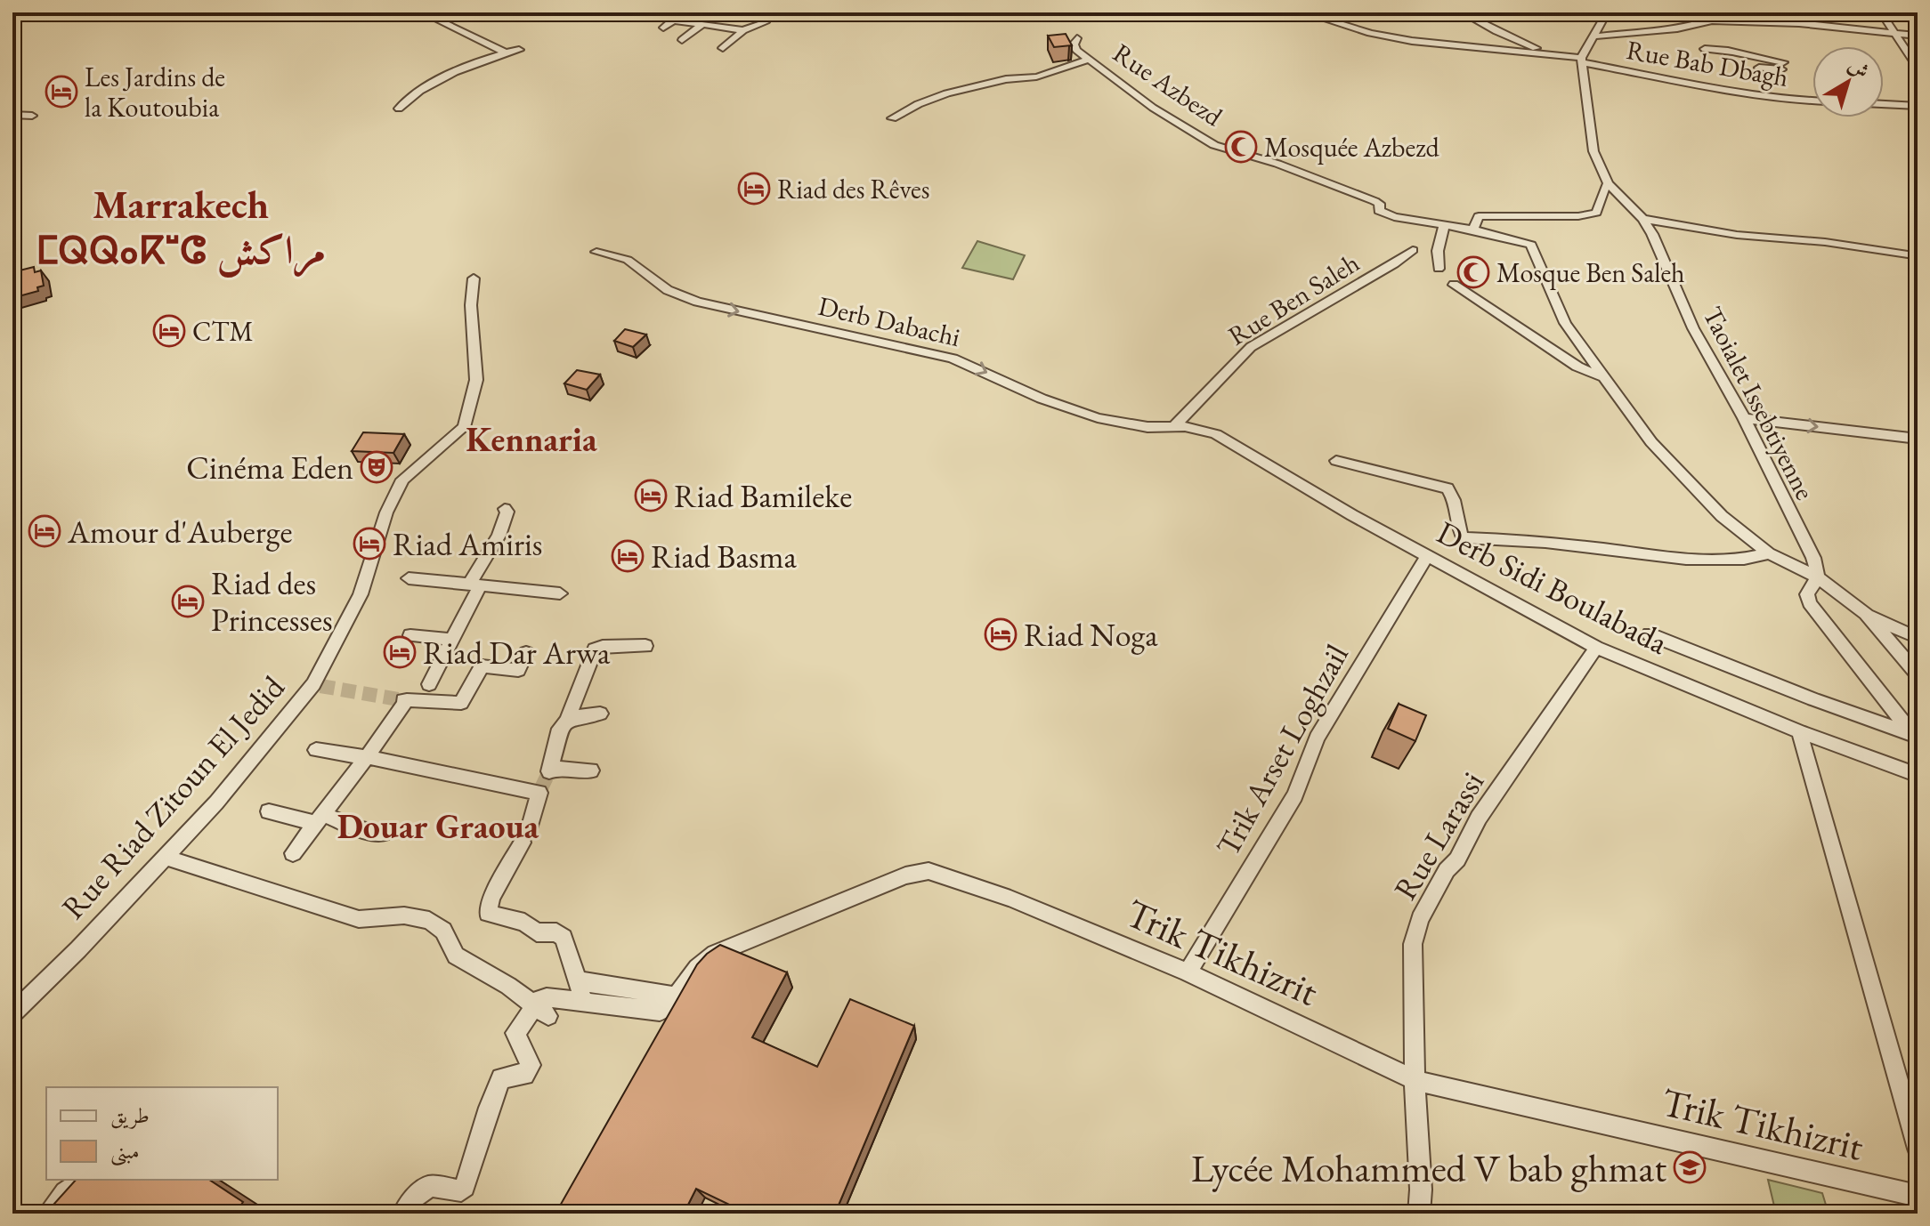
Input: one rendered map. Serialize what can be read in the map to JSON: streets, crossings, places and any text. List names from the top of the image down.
{
  "streets": {
    "street": [
      "Rue Bab Dbagh",
      "Rue Azbezd",
      "Rue Ben Saleh",
      "Derb Dabachi",
      "Taoialet Issebtiyenne",
      "Derb Sidi Boulabada",
      "Trik Arset Loghzail",
      "Rue Riad Zitoun El Jedid",
      "Rue Larassi",
      "Trik Tikhizrit"
    ]
  },
  "crossings": [
    ["Rue Bab Dbagh", "Taoialet Issebtiyenne"],
    ["Rue Ben Saleh", "Derb Dabachi"],
    ["Rue Ben Saleh", "Derb Sidi Boulabada"],
    ["Derb Dabachi", "Derb Sidi Boulabada"],
    ["Derb Sidi Boulabada", "Trik Arset Loghzail"],
    ["Derb Sidi Boulabada", "Rue Larassi"],
    ["Trik Arset Loghzail", "Trik Tikhizrit"],
    ["Rue Larassi", "Trik Tikhizrit"]
  ],
  "one_way": ["Derb Dabachi"],
  "districts": ["Marrakech ⵎⵕⵕⴰⴽⵯⵛ مراكش", "Kennaria", "Douar Graoua"],
  "places": {
    "hotel": [
      "Les Jardins de la Koutoubia",
      "Riad des Rêves",
      "CTM",
      "Riad Bamileke",
      "Amour d'Auberge",
      "Riad Amiris",
      "Riad Basma",
      "Riad des Princesses",
      "Riad Noga",
      "Riad Dar Arwa"
    ],
    "mosque": ["Mosquée Azbezd", "Mosque Ben Saleh"],
    "theatre": ["Cinéma Eden"],
    "school or university": ["Lycée Mohammed V bab ghmat"]
  },
  "legend": ["طريق", "مبنى"],
  "north": "top right"
}
